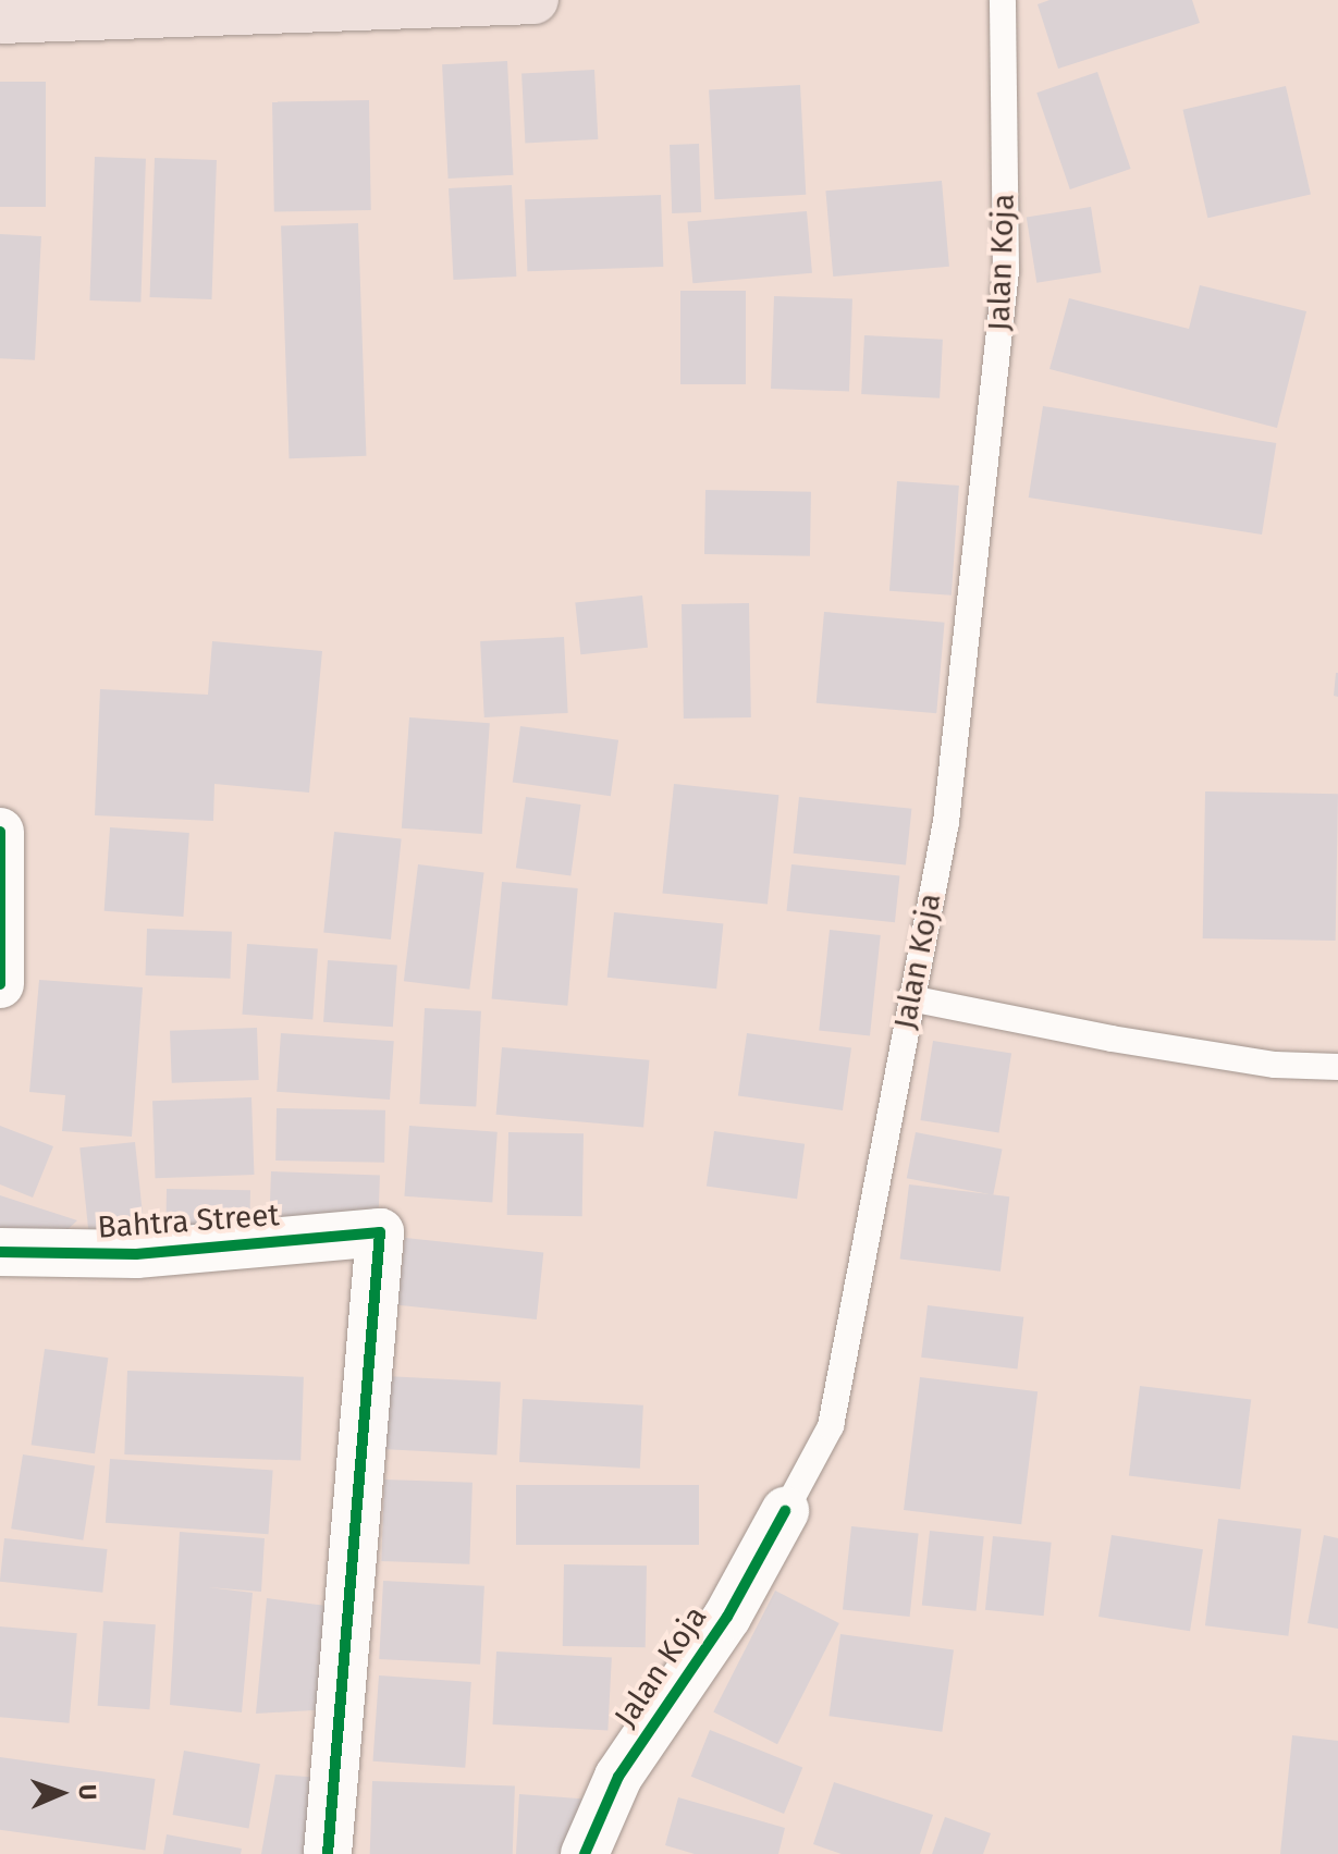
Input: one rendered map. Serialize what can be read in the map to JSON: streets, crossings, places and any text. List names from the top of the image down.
{
  "streets": {
    "street": ["Jalan Koja", "Bahtra Street"]
  },
  "north": "right"
}
